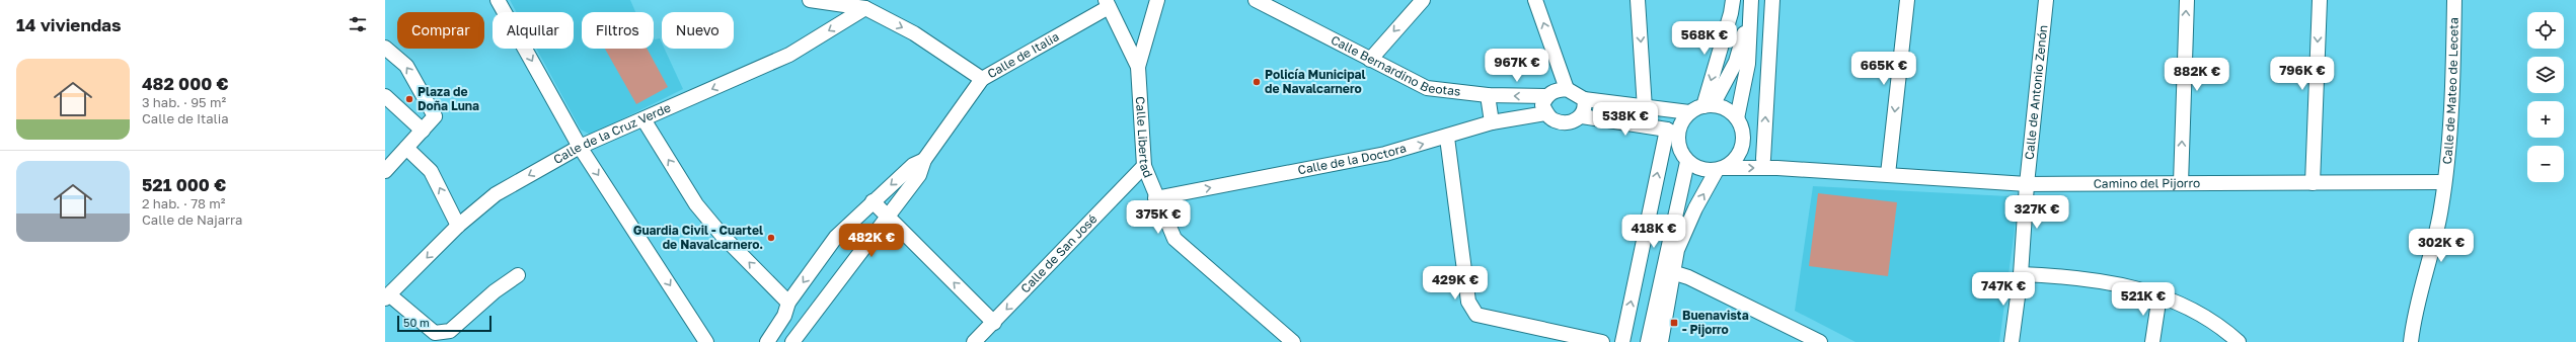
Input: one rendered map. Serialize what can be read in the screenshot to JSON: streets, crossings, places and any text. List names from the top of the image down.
{
  "streets": {
    "street": [
      "Calle de Italia",
      "Calle Bernardino Beotas",
      "Calle de Mateo de Leceta",
      "Calle de Antonio Zenón",
      "Calle de la Cruz Verde",
      "Calle Libertad",
      "Calle de la Doctora",
      "Camino del Pijorro",
      "Calle de San José"
    ]
  },
  "crossings": [
    ["Calle de Italia", "Calle Libertad"],
    ["Calle Bernardino Beotas", "Calle de la Doctora"],
    ["Calle de Mateo de Leceta", "Camino del Pijorro"],
    ["Calle de Antonio Zenón", "Camino del Pijorro"],
    ["Calle Libertad", "Calle de la Doctora"],
    ["Calle Libertad", "Calle de San José"]
  ],
  "one_way": ["Calle de la Cruz Verde", "Calle de la Doctora", "Calle de San José"],
  "places": {
    "other": ["Policía Municipal de Navalcarnero", "Plaza de Doña Luna", "Guardia Civil - Cuartel de Navalcarnero."],
    "transit": ["Buenavista - Pijorro"]
  },
  "scale_bar": "50 m",
  "page": {
    "heading": "14 viviendas",
    "map_buttons": ["+", "−"],
    "chip": [
      "Comprar",
      "Alquilar",
      "Filtros",
      "Nuevo"
    ],
    "price": [
      "568K €",
      "967K €",
      "665K €",
      "796K €",
      "882K €",
      "538K €",
      "327K €",
      "375K €",
      "418K €",
      "482K €",
      "302K €",
      "429K €",
      "747K €",
      "521K €"
    ],
    "list": [
      {
        "name": "482 000 €",
        "note": "3 hab. · 95 m² · Calle de Italia"
      },
      {
        "name": "521 000 €",
        "note": "2 hab. · 78 m² · Calle de Najarra"
      }
    ],
    "scale": "50 m"
  }
}
